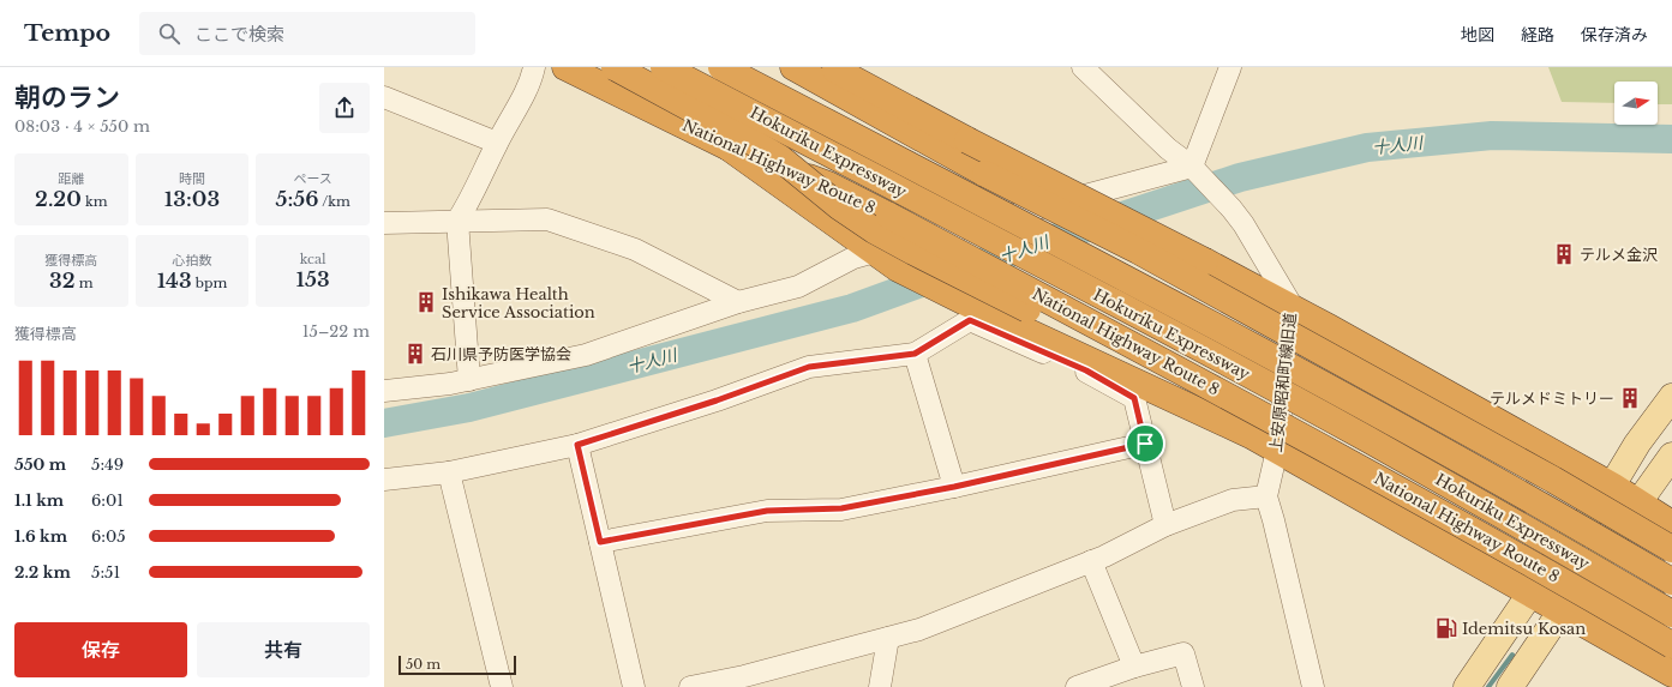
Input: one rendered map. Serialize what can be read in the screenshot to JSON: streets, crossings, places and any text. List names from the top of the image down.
{
  "streets": {
    "highway": ["Hokuriku Expressway", "National Highway Route 8"],
    "street": ["上安原昭和町線旧道"]
  },
  "water": ["十人川"],
  "places": {
    "building": [
      "テルメ金沢",
      "Ishikawa Health Service Association",
      "石川県予防医学協会",
      "テルメドミトリー"
    ],
    "fuel station": ["Idemitsu Kosan"]
  },
  "scale_bar": "50 m",
  "north": "right",
  "page": {
    "header": "Tempo",
    "search": "ここで検索",
    "nav": ["地図", "経路", "保存済み"],
    "heading": ["朝のラン", "08:03 · 4 × 550 m"],
    "stats": [
      ["距離", "2.20 km"],
      ["時間", "13:03"],
      ["ペース", "5:56 /km"],
      ["獲得標高", "32 m"],
      ["心拍数", "143 bpm"],
      ["kcal", "153"]
    ],
    "chart": ["獲得標高", "15–22 m"],
    "list": [
      {
        "name": "550 m",
        "note": "5:49"
      },
      {
        "name": "1.1 km",
        "note": "6:01"
      },
      {
        "name": "1.6 km",
        "note": "6:05"
      },
      {
        "name": "2.2 km",
        "note": "5:51"
      }
    ],
    "buttons": ["保存", "共有"],
    "scale": "50 m"
  }
}
